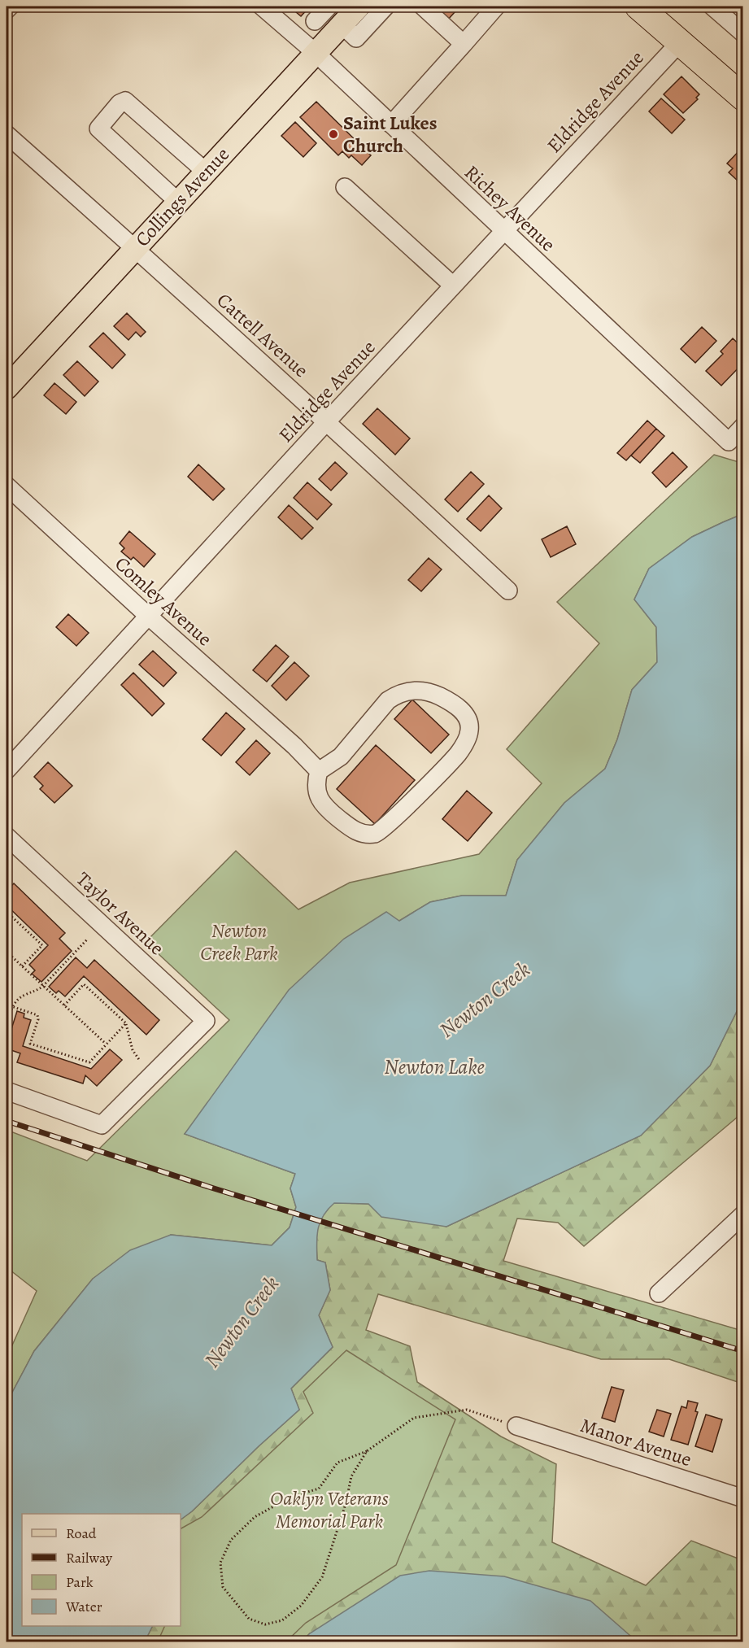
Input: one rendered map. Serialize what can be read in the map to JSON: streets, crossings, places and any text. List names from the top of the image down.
{
  "streets": {
    "main road": ["Collings Avenue"],
    "street": [
      "Eldridge Avenue",
      "Richey Avenue",
      "Cattell Avenue",
      "Comley Avenue",
      "Taylor Avenue",
      "Manor Avenue"
    ]
  },
  "crossings": [
    ["Eldridge Avenue", "Richey Avenue"],
    ["Eldridge Avenue", "Cattell Avenue"],
    ["Eldridge Avenue", "Comley Avenue"],
    ["Collings Avenue", "Richey Avenue"],
    ["Collings Avenue", "Cattell Avenue"]
  ],
  "water": ["Newton Creek", "Newton Lake"],
  "parks": ["Newton Creek Park", "Oaklyn Veterans Memorial Park"],
  "places": ["Saint Lukes Church"],
  "legend": [
    "Road",
    "Railway",
    "Park",
    "Water"
  ]
}
